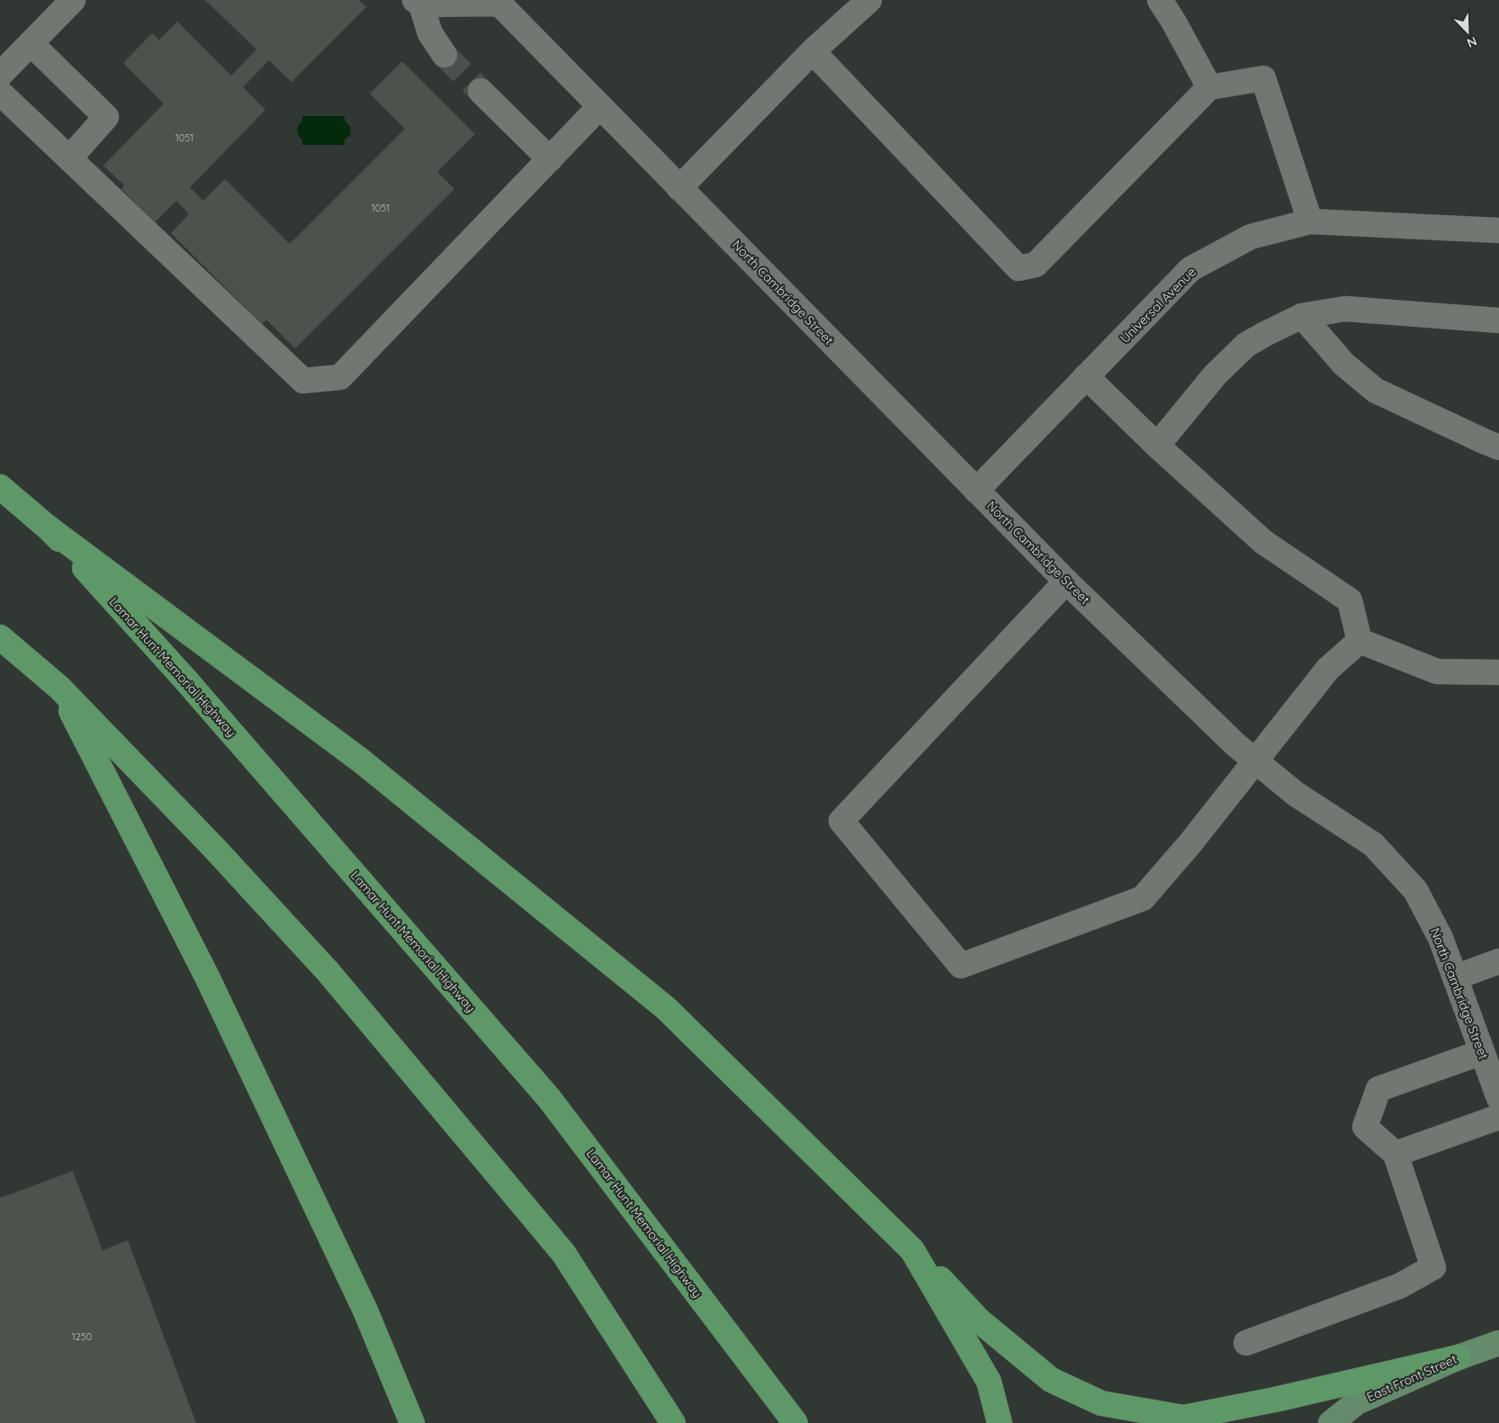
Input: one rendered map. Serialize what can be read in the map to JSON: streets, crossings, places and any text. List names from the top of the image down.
{
  "streets": {
    "highway": ["Lamar Hunt Memorial Highway"],
    "main road": ["East Front Street"],
    "street": ["North Cambridge Street", "Universal Avenue"]
  },
  "crossings": [
    ["North Cambridge Street", "Universal Avenue"]
  ],
  "house_numbers": ["1051", "1051", "1250"],
  "north": "bottom right"
}
